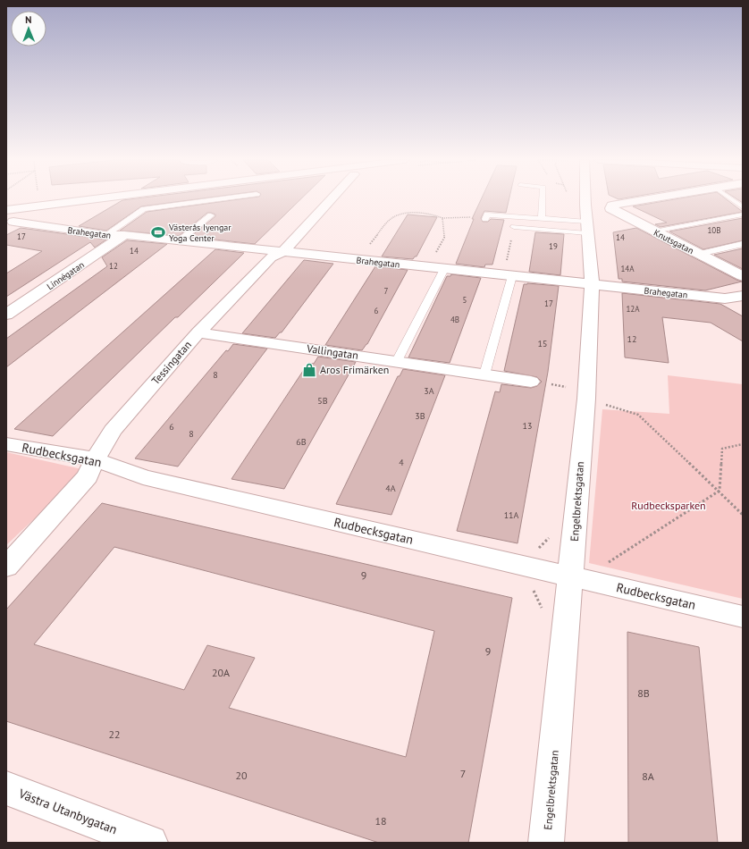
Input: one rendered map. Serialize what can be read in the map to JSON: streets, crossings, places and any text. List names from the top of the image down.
{
  "streets": {
    "street": [
      "Brahegatan",
      "Knutsgatan",
      "Linnégatan",
      "Vallingatan",
      "Tessingatan",
      "Rudbecksgatan",
      "Engelbrektsgatan",
      "Västra Utanbygatan"
    ]
  },
  "crossings": [
    ["Brahegatan", "Linnégatan"],
    ["Brahegatan", "Tessingatan"],
    ["Brahegatan", "Engelbrektsgatan"],
    ["Vallingatan", "Tessingatan"],
    ["Tessingatan", "Rudbecksgatan"],
    ["Rudbecksgatan", "Engelbrektsgatan"]
  ],
  "parks": ["Rudbecksparken"],
  "places": {
    "sports": ["Västerås Iyengar Yoga Center"],
    "shop": ["Aros Frimärken"]
  },
  "house_numbers": [
    "10B",
    "17",
    "14",
    "19",
    "14",
    "12",
    "14A",
    "7",
    "5",
    "17",
    "12A",
    "6",
    "4B",
    "12",
    "15",
    "8",
    "3A",
    "5B",
    "3B",
    "13",
    "6",
    "8",
    "6B",
    "4",
    "4A",
    "11A",
    "9",
    "9",
    "20A",
    "8B",
    "22",
    "7",
    "20",
    "8A",
    "18"
  ],
  "north": "top"
}
